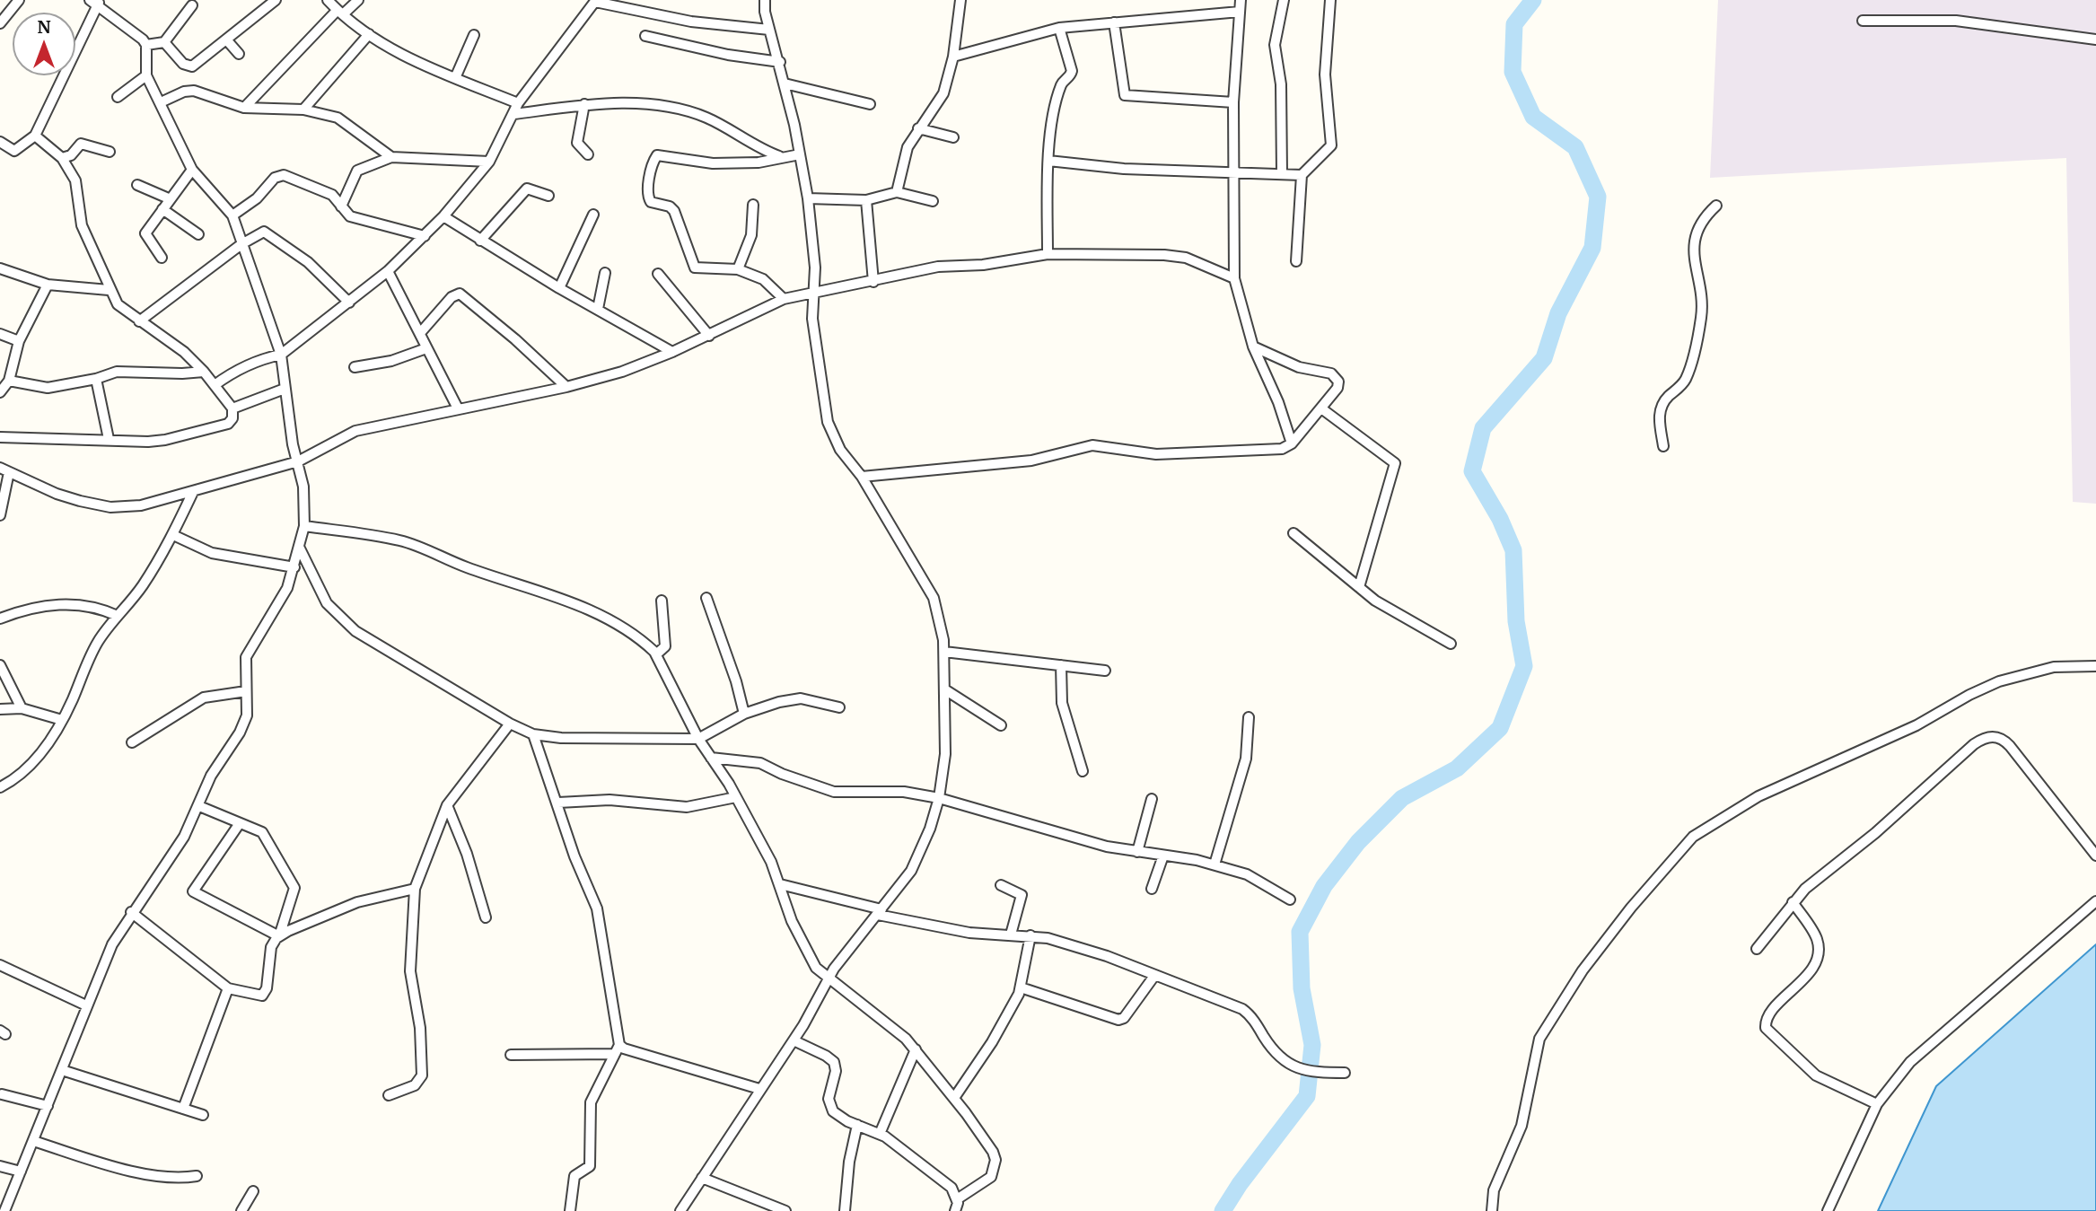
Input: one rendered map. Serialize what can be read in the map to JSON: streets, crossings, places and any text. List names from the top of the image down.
{
  "north": "top"
}
